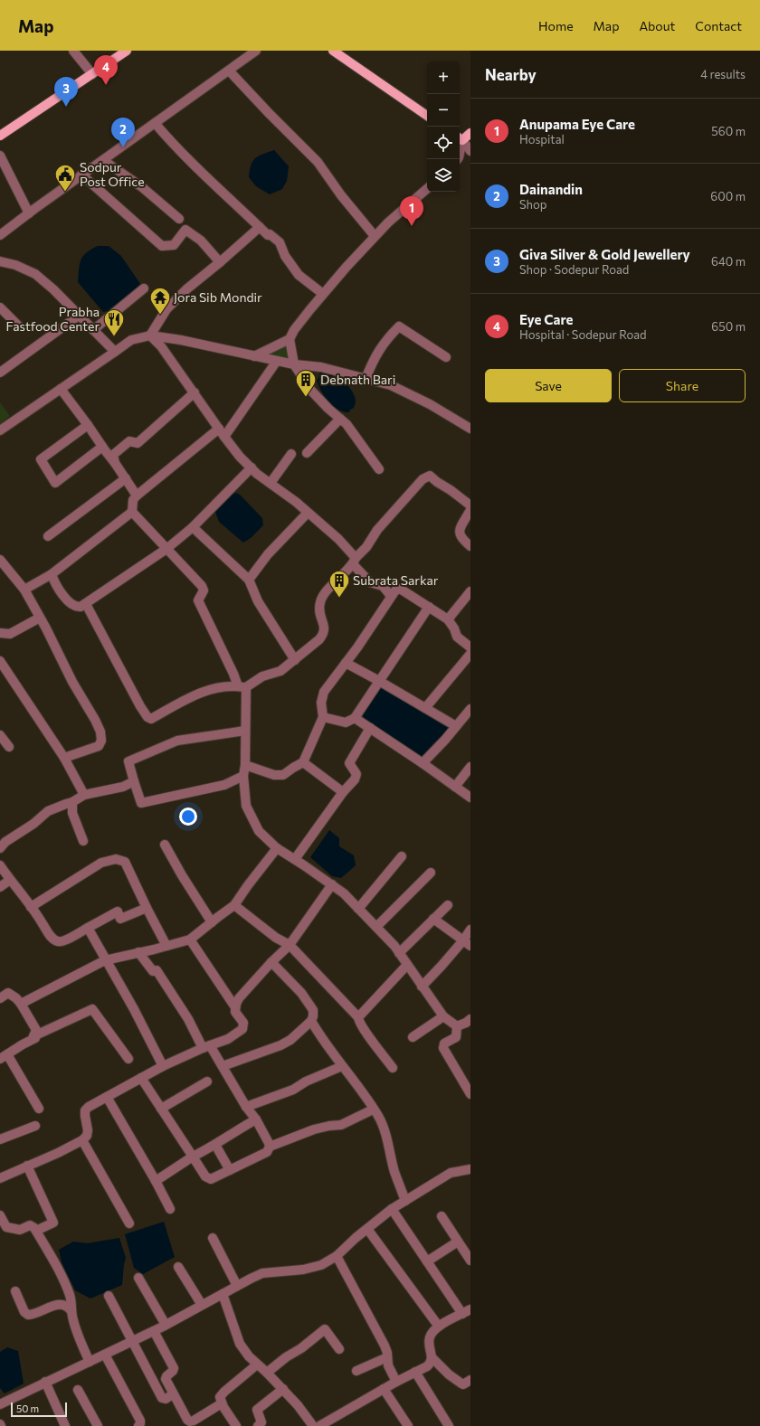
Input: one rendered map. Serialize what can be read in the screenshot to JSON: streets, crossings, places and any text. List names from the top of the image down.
{
  "places": {
    "public building": ["Sodpur Post Office"],
    "temple": ["Jora Sib Mondir"],
    "restaurant": ["Prabha Fastfood Center"],
    "building": ["Debnath Bari", "Subrata Sarkar"]
  },
  "scale_bar": "50 m",
  "page": {
    "header": "Map",
    "nav": [
      "Home",
      "Map",
      "About",
      "Contact"
    ],
    "heading": ["Nearby", "4 results"],
    "pins": [
      "4",
      "3",
      "2",
      "1"
    ],
    "map_buttons": ["+", "−"],
    "list": [
      {
        "mark": "1",
        "name": "Anupama Eye Care",
        "note": "Hospital",
        "value": "560 m"
      },
      {
        "mark": "2",
        "name": "Dainandin",
        "note": "Shop",
        "value": "600 m"
      },
      {
        "mark": "3",
        "name": "Giva Silver & Gold Jewellery",
        "note": "Shop · Sodepur Road",
        "value": "640 m"
      },
      {
        "mark": "4",
        "name": "Eye Care",
        "note": "Hospital · Sodepur Road",
        "value": "650 m"
      }
    ],
    "buttons": ["Save", "Share"],
    "scale": "50 m"
  }
}
